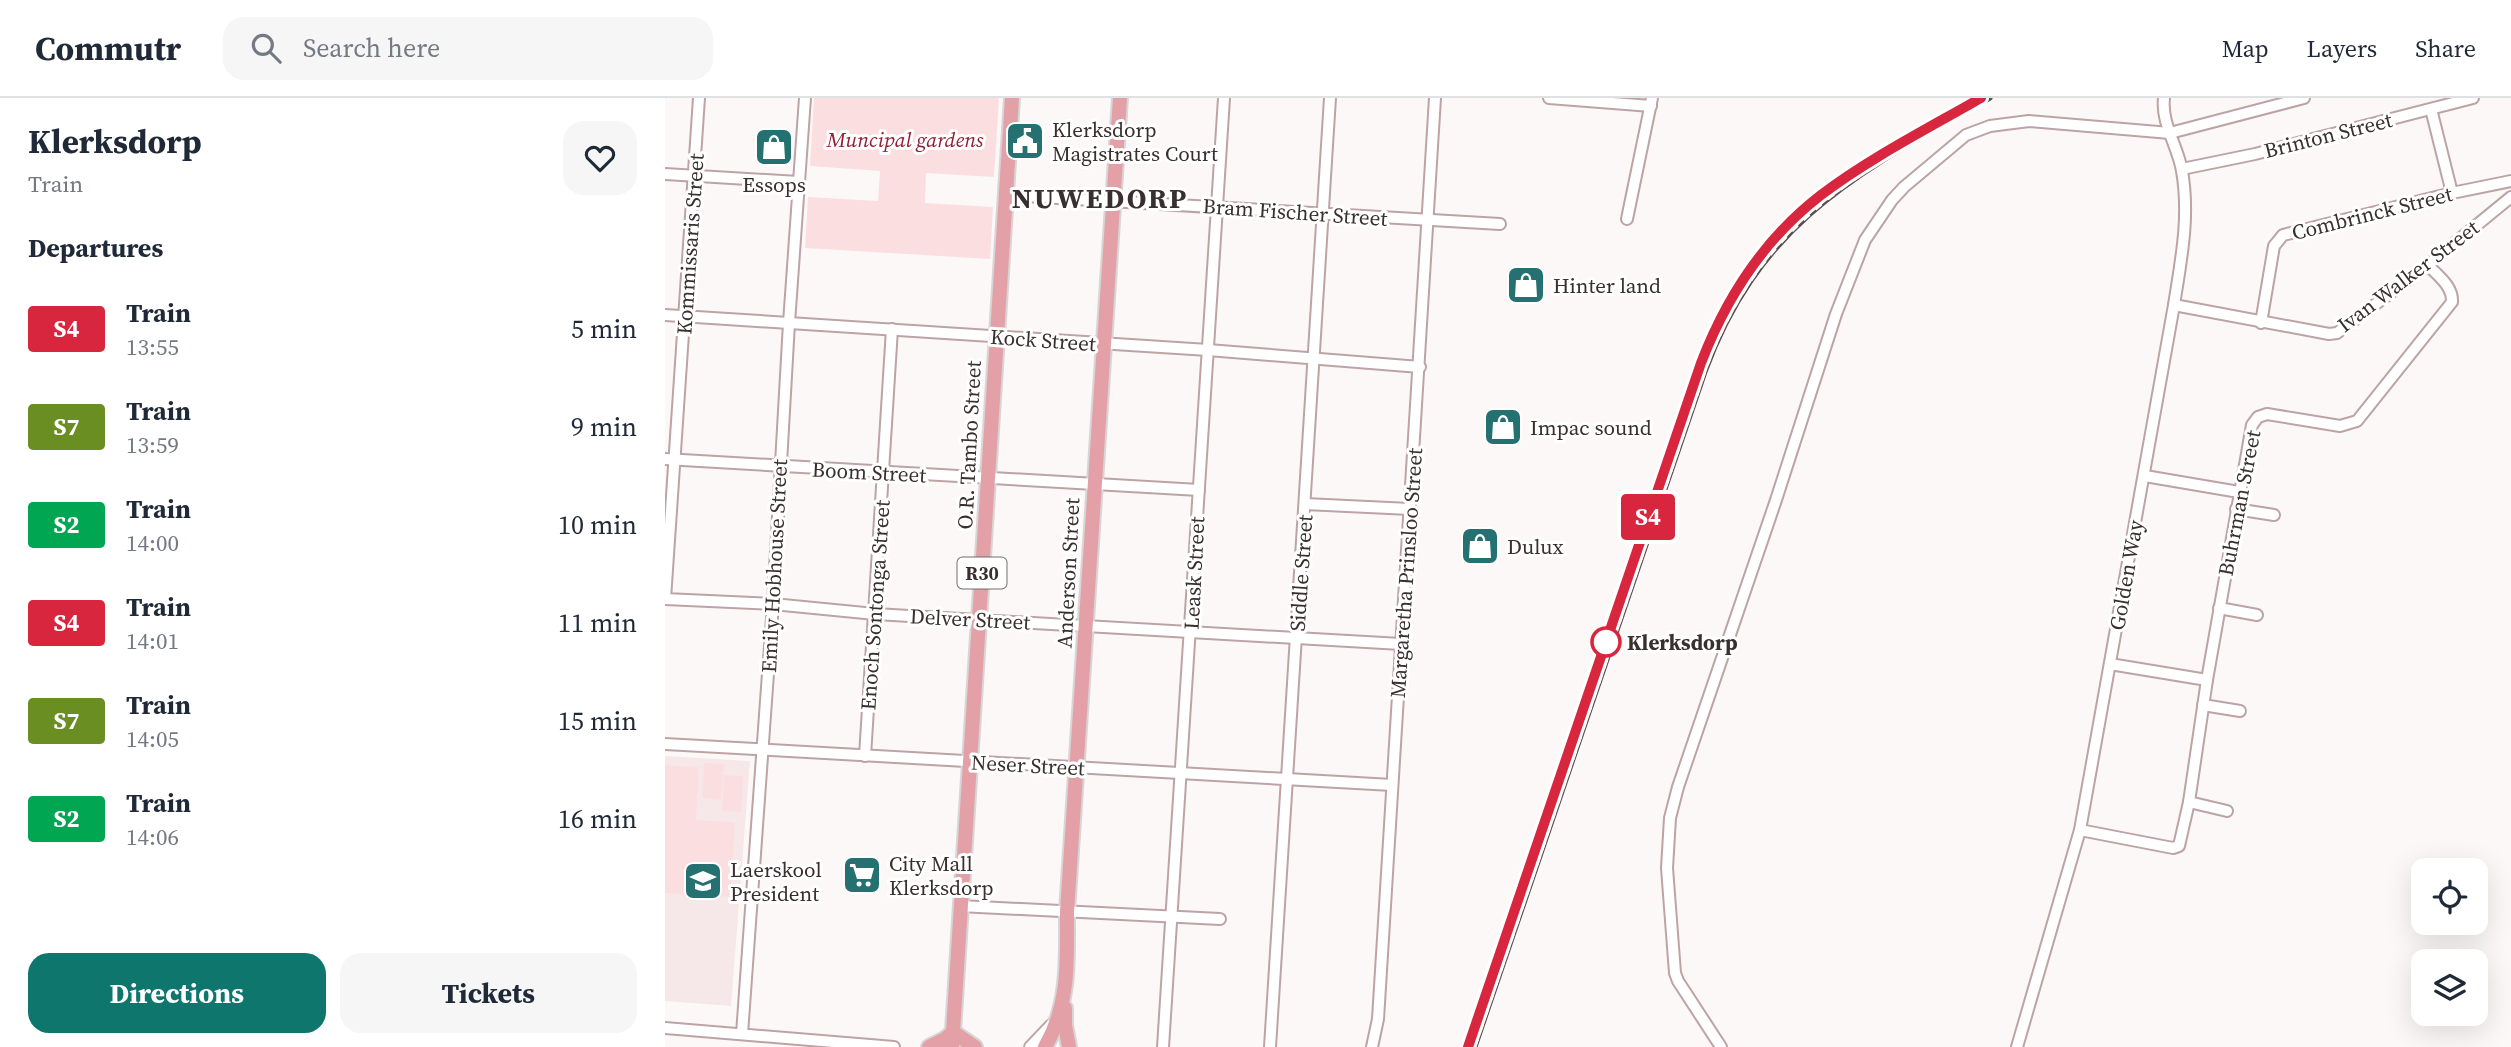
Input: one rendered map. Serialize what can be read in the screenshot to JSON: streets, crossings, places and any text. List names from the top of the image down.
{
  "streets": {
    "main road": ["O.R. Tambo Street", "R30", "Anderson Street"],
    "street": [
      "Brinton Street",
      "Bram Fischer Street",
      "Combrinck Street",
      "Kommissaris Street",
      "Ivan Walker Street",
      "Kock Street",
      "Boom Street",
      "Buhrman Street",
      "Emily Hobhouse Street",
      "Leask Street",
      "Siddle Street",
      "Margaretha Prinsloo Street",
      "Golden Way",
      "Enoch Sontonga Street",
      "Delver Street",
      "Neser Street"
    ]
  },
  "crossings": [
    ["Brinton Street", "Golden Way"],
    ["Bram Fischer Street", "O.R. Tambo Street"],
    ["Bram Fischer Street", "Anderson Street"],
    ["Bram Fischer Street", "Leask Street"],
    ["Bram Fischer Street", "Siddle Street"],
    ["Bram Fischer Street", "Margaretha Prinsloo Street"],
    ["Combrinck Street", "Ivan Walker Street"],
    ["Kommissaris Street", "Kock Street"],
    ["Kommissaris Street", "Boom Street"],
    ["Kommissaris Street", "Delver Street"],
    ["Ivan Walker Street", "Buhrman Street"],
    ["Ivan Walker Street", "Golden Way"],
    ["Kock Street", "O.R. Tambo Street"],
    ["Kock Street", "Emily Hobhouse Street"],
    ["Kock Street", "Anderson Street"],
    ["Kock Street", "Leask Street"],
    ["Kock Street", "Siddle Street"],
    ["Kock Street", "Margaretha Prinsloo Street"],
    ["Kock Street", "Enoch Sontonga Street"],
    ["O.R. Tambo Street", "Boom Street"],
    ["O.R. Tambo Street", "Delver Street"],
    ["O.R. Tambo Street", "Neser Street"],
    ["Boom Street", "Emily Hobhouse Street"],
    ["Boom Street", "Anderson Street"],
    ["Boom Street", "Leask Street"],
    ["Boom Street", "Enoch Sontonga Street"],
    ["Buhrman Street", "Golden Way"],
    ["Emily Hobhouse Street", "Delver Street"],
    ["Emily Hobhouse Street", "Neser Street"],
    ["Anderson Street", "Delver Street"],
    ["Anderson Street", "Neser Street"],
    ["Leask Street", "Delver Street"],
    ["Leask Street", "Neser Street"],
    ["Siddle Street", "Delver Street"],
    ["Siddle Street", "Neser Street"],
    ["Margaretha Prinsloo Street", "Delver Street"],
    ["Margaretha Prinsloo Street", "Neser Street"],
    ["Enoch Sontonga Street", "Delver Street"],
    ["Enoch Sontonga Street", "Neser Street"]
  ],
  "districts": ["NUWEDORP"],
  "parks": ["Muncipal gardens"],
  "places": {
    "public building": ["Klerksdorp Magistrates Court"],
    "shop": [
      "Essops",
      "Hinter land",
      "Impac sound",
      "Dulux"
    ],
    "other": ["Klerksdorp"],
    "supermarket": ["City Mall Klerksdorp"],
    "school or university": ["Laerskool President"]
  },
  "page": {
    "header": "Commutr",
    "search": "Search here",
    "nav": ["Map", "Layers", "Share"],
    "heading": [
      ["Klerksdorp", "Train"],
      "Departures"
    ],
    "on_map": "S4",
    "list": [
      {
        "mark": "S4",
        "name": "Train",
        "note": "13:55",
        "value": "5 min"
      },
      {
        "mark": "S7",
        "name": "Train",
        "note": "13:59",
        "value": "9 min"
      },
      {
        "mark": "S2",
        "name": "Train",
        "note": "14:00",
        "value": "10 min"
      },
      {
        "mark": "S4",
        "name": "Train",
        "note": "14:01",
        "value": "11 min"
      },
      {
        "mark": "S7",
        "name": "Train",
        "note": "14:05",
        "value": "15 min"
      },
      {
        "mark": "S2",
        "name": "Train",
        "note": "14:06",
        "value": "16 min"
      }
    ],
    "buttons": ["Directions", "Tickets"]
  }
}
